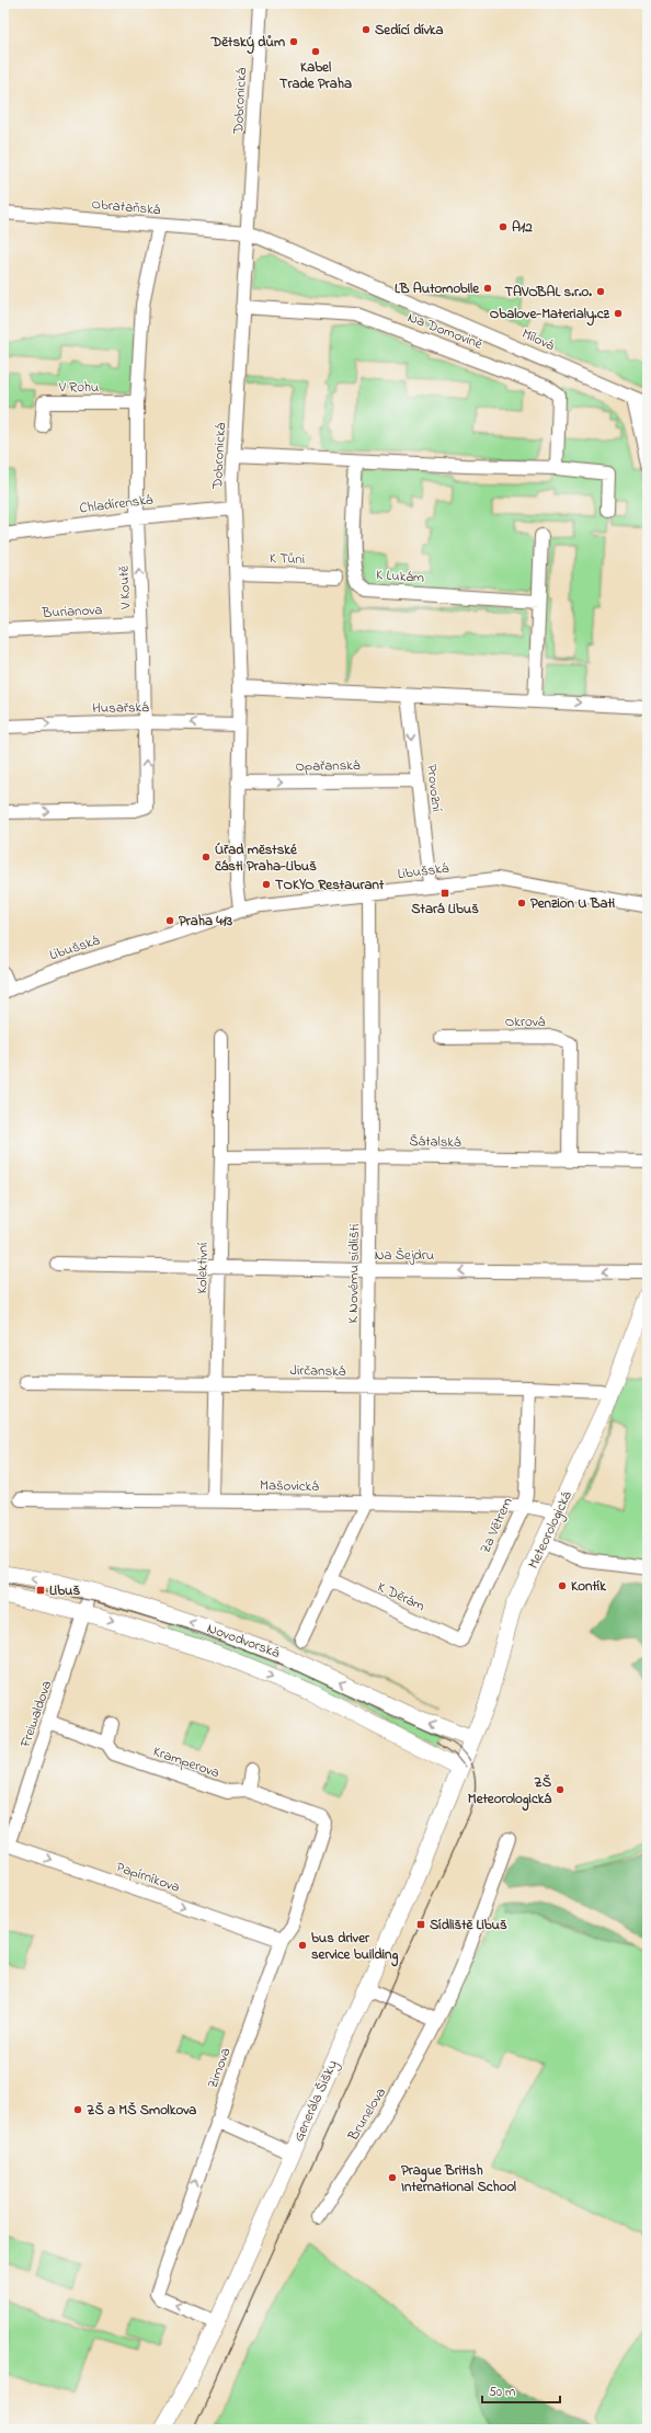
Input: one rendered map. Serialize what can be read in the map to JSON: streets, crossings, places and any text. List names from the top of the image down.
{
  "streets": {
    "main road": ["Meteorologická", "Novodvorská", "Generála Šišky"],
    "street": [
      "Dobronická",
      "Obrataňská",
      "Na Domovině",
      "Mílová",
      "V Rohu",
      "Chladírenská",
      "K Tůni",
      "K Lukám",
      "V Koutě",
      "Burianova",
      "Husařská",
      "Opařanská",
      "Provozní",
      "Libušská",
      "Okrová",
      "Šátalská",
      "Na Šejdru",
      "Kolektivní",
      "K Novému sídlišti",
      "Jirčanská",
      "Mašovická",
      "Za Větrem",
      "K Děrám",
      "Freiwaldova",
      "Kramperova",
      "Papírníkova",
      "Zimova",
      "Brunelova"
    ]
  },
  "crossings": [
    ["Dobronická", "Obrataňská"],
    ["Dobronická", "Na Domovině"],
    ["Dobronická", "Mílová"],
    ["Dobronická", "Chladírenská"],
    ["Dobronická", "K Tůni"],
    ["Dobronická", "Husařská"],
    ["Dobronická", "Opařanská"],
    ["Dobronická", "Libušská"],
    ["Obrataňská", "Mílová"],
    ["Obrataňská", "V Koutě"],
    ["V Rohu", "V Koutě"],
    ["Chladírenská", "V Koutě"],
    ["V Koutě", "Burianova"],
    ["V Koutě", "Husařská"],
    ["Opařanská", "Provozní"],
    ["Provozní", "Libušská"],
    ["Libušská", "K Novému sídlišti"],
    ["Okrová", "Šátalská"],
    ["Šátalská", "Kolektivní"],
    ["Šátalská", "K Novému sídlišti"],
    ["Na Šejdru", "Kolektivní"],
    ["Na Šejdru", "K Novému sídlišti"],
    ["Kolektivní", "Jirčanská"],
    ["Kolektivní", "Mašovická"],
    ["K Novému sídlišti", "Jirčanská"],
    ["K Novému sídlišti", "Mašovická"],
    ["K Novému sídlišti", "K Děrám"],
    ["Jirčanská", "Za Větrem"],
    ["Jirčanská", "Meteorologická"],
    ["Mašovická", "Za Větrem"],
    ["Mašovická", "Meteorologická"],
    ["Za Větrem", "K Děrám"],
    ["Meteorologická", "Novodvorská"],
    ["Meteorologická", "Generála Šišky"],
    ["Novodvorská", "Freiwaldova"],
    ["Novodvorská", "Generála Šišky"],
    ["Freiwaldova", "Kramperova"],
    ["Freiwaldova", "Papírníkova"],
    ["Kramperova", "Zimova"],
    ["Papírníkova", "Zimova"],
    ["Zimova", "Generála Šišky"]
  ],
  "one_way": [
    "Provozní",
    "Na Šejdru",
    "Papírníkova",
    "Zimova"
  ],
  "places": {
    "other": [
      "Sedící dívka",
      "Dětský dům",
      "Kabel Trade Praha",
      "A12",
      "LB Automobile",
      "TAVOBAL s.r.o.",
      "Obalove-Materialy.cz",
      "Úřad městské části Praha-Libuš",
      "TOKYO Restaurant",
      "Penzion U Bati",
      "Praha 413",
      "Kontík",
      "ZŠ Meteorologická",
      "bus driver service building",
      "ZŠ a MŠ Smolkova",
      "Prague British International School"
    ],
    "transit": ["Stará Libuš", "Libuš", "Sídliště Libuš"]
  },
  "scale_bar": "50 m"
}
